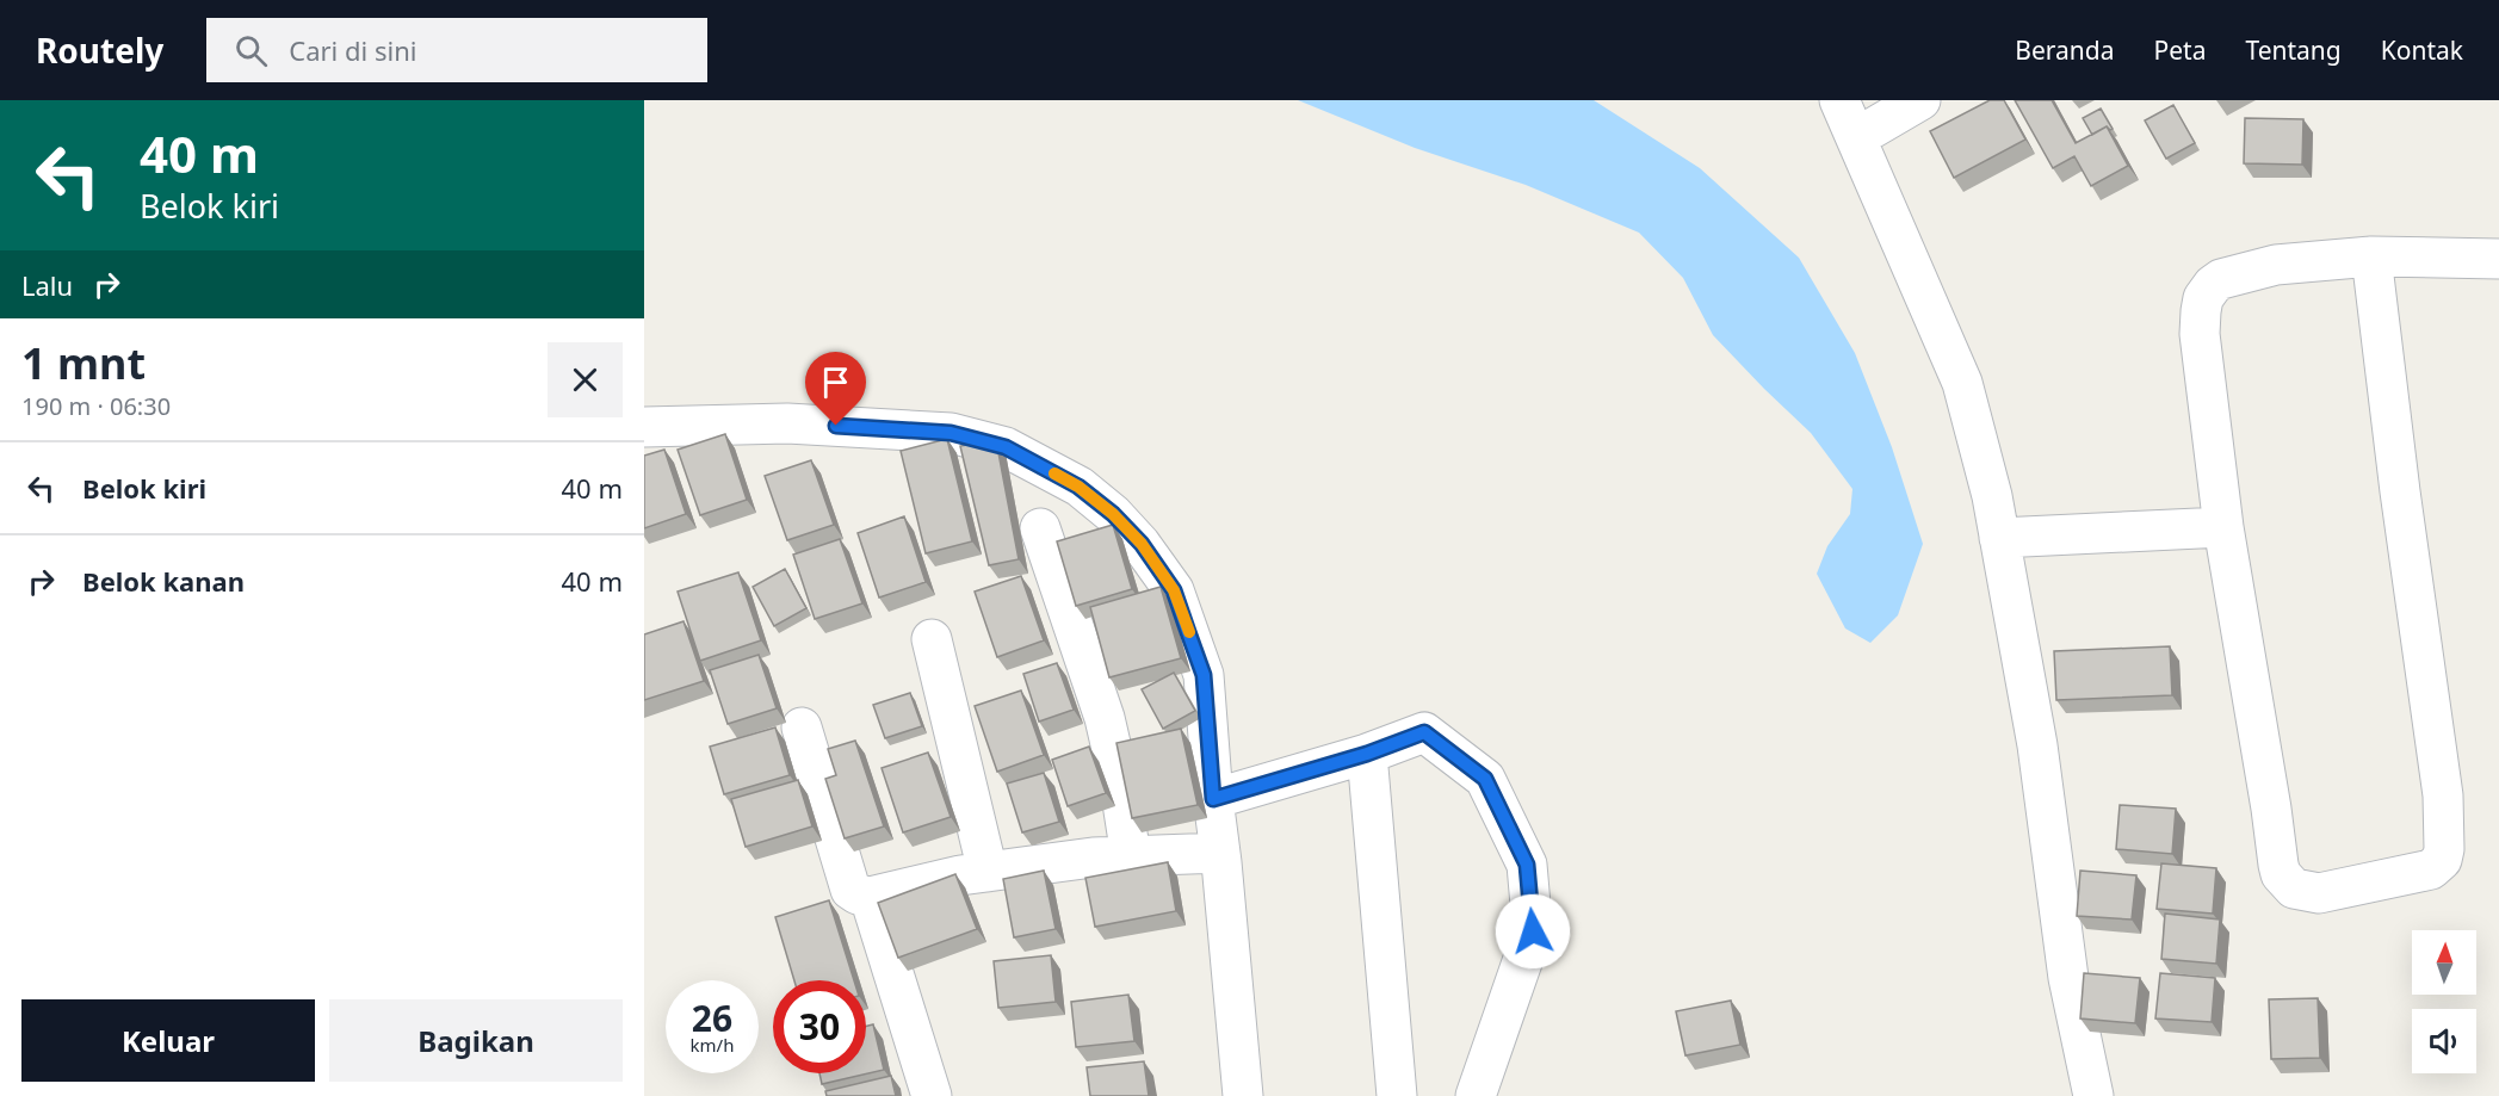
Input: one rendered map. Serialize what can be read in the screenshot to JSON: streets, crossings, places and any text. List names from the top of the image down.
{
  "north": "top",
  "page": {
    "header": "Routely",
    "search": "Cari di sini",
    "nav": [
      "Beranda",
      "Peta",
      "Tentang",
      "Kontak"
    ],
    "turn": ["40 m", "Belok kiri"],
    "then": "Lalu",
    "heading": ["1 mnt", "190 m · 06:30"],
    "list": [
      {
        "name": "Belok kiri",
        "value": "40 m"
      },
      {
        "name": "Belok kanan",
        "value": "40 m"
      }
    ],
    "speed": "26 km/h",
    "limit": "30",
    "buttons": ["Keluar", "Bagikan"]
  }
}
